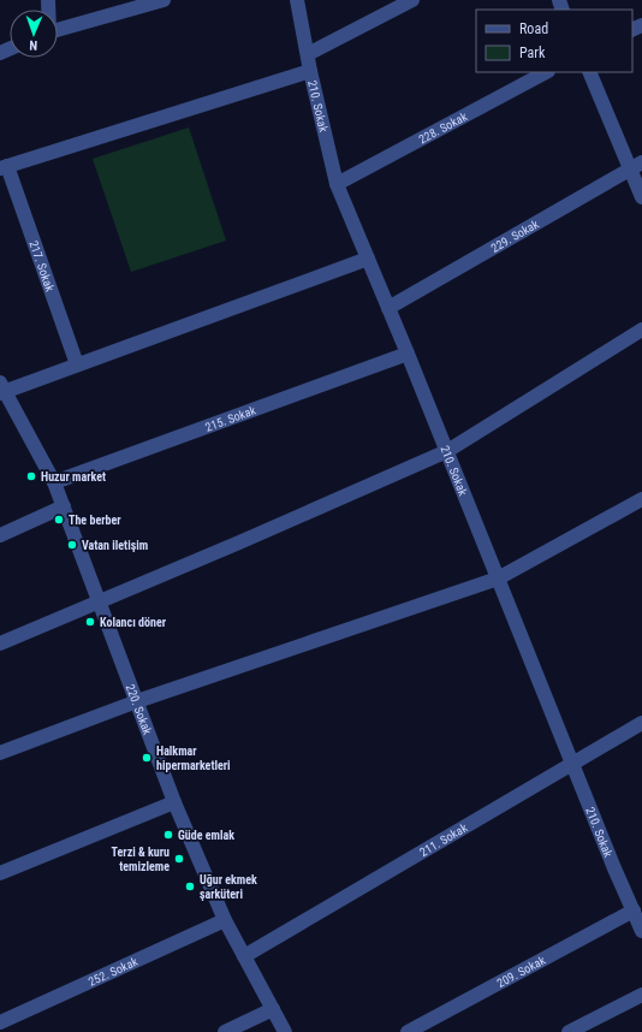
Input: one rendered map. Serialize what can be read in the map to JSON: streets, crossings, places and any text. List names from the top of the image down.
{
  "streets": {
    "street": [
      "210. Sokak",
      "228. Sokak",
      "229. Sokak",
      "217. Sokak",
      "215. Sokak",
      "220. Sokak",
      "211. Sokak",
      "252. Sokak",
      "209. Sokak"
    ]
  },
  "crossings": [
    ["210. Sokak", "228. Sokak"],
    ["210. Sokak", "229. Sokak"],
    ["210. Sokak", "215. Sokak"],
    ["210. Sokak", "211. Sokak"],
    ["210. Sokak", "209. Sokak"],
    ["215. Sokak", "220. Sokak"],
    ["220. Sokak", "211. Sokak"],
    ["220. Sokak", "252. Sokak"]
  ],
  "places": [
    "Huzur market",
    "The berber",
    "Vatan iletişim",
    "Kolancı döner",
    "Halkmar hipermarketleri",
    "Güde emlak",
    "Terzi & kuru temizleme",
    "Uğur ekmek şarküteri"
  ],
  "legend": ["Road", "Park"],
  "north": "bottom"
}
